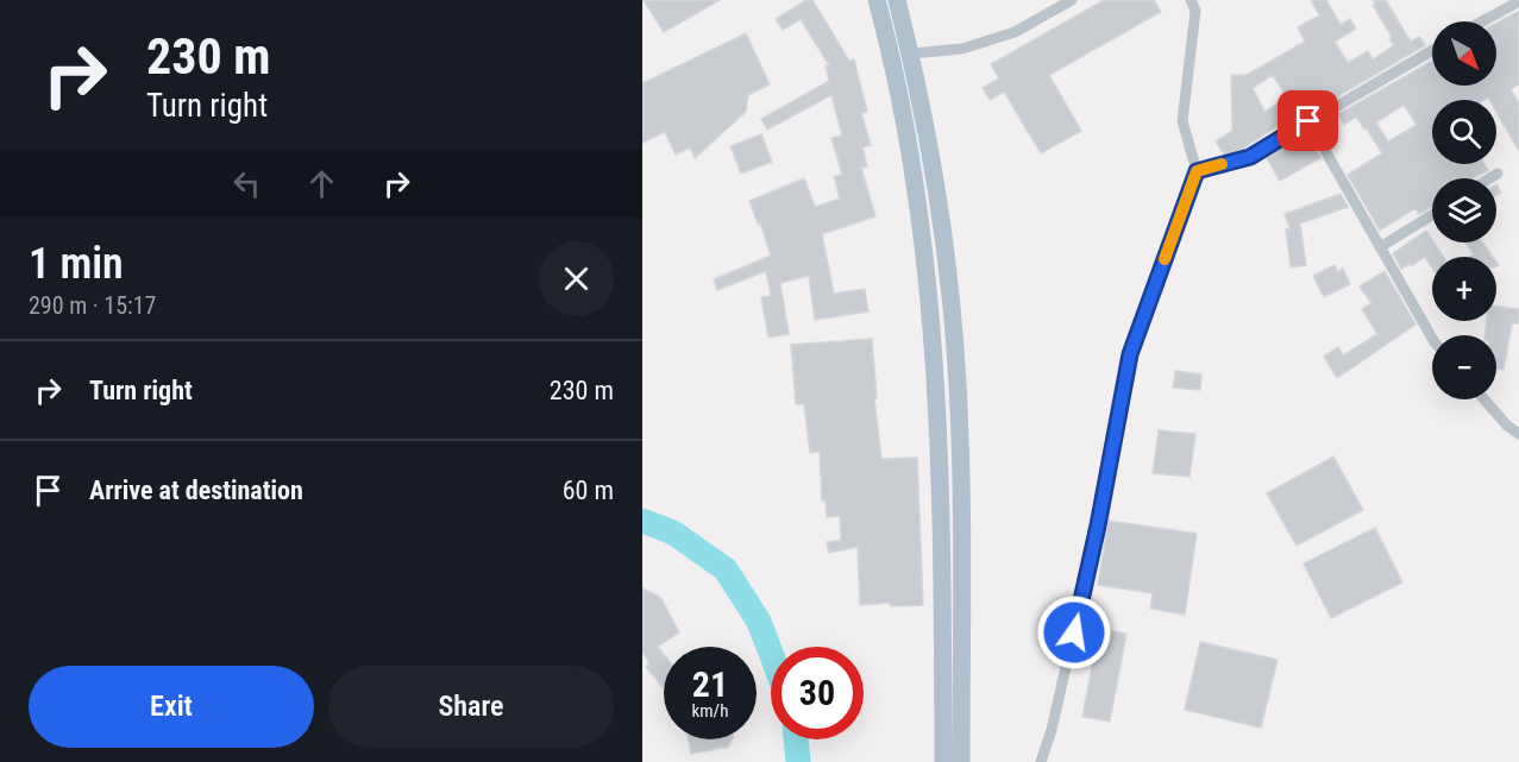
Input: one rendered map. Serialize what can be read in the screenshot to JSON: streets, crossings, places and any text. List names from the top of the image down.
{
  "north": "bottom right",
  "page": {
    "turn": ["230 m", "Turn right"],
    "map_buttons": ["+", "−"],
    "heading": ["1 min", "290 m · 15:17"],
    "list": [
      {
        "name": "Turn right",
        "value": "230 m"
      },
      {
        "name": "Arrive at destination",
        "value": "60 m"
      }
    ],
    "speed": "21 km/h",
    "limit": "30",
    "buttons": ["Exit", "Share"]
  }
}
